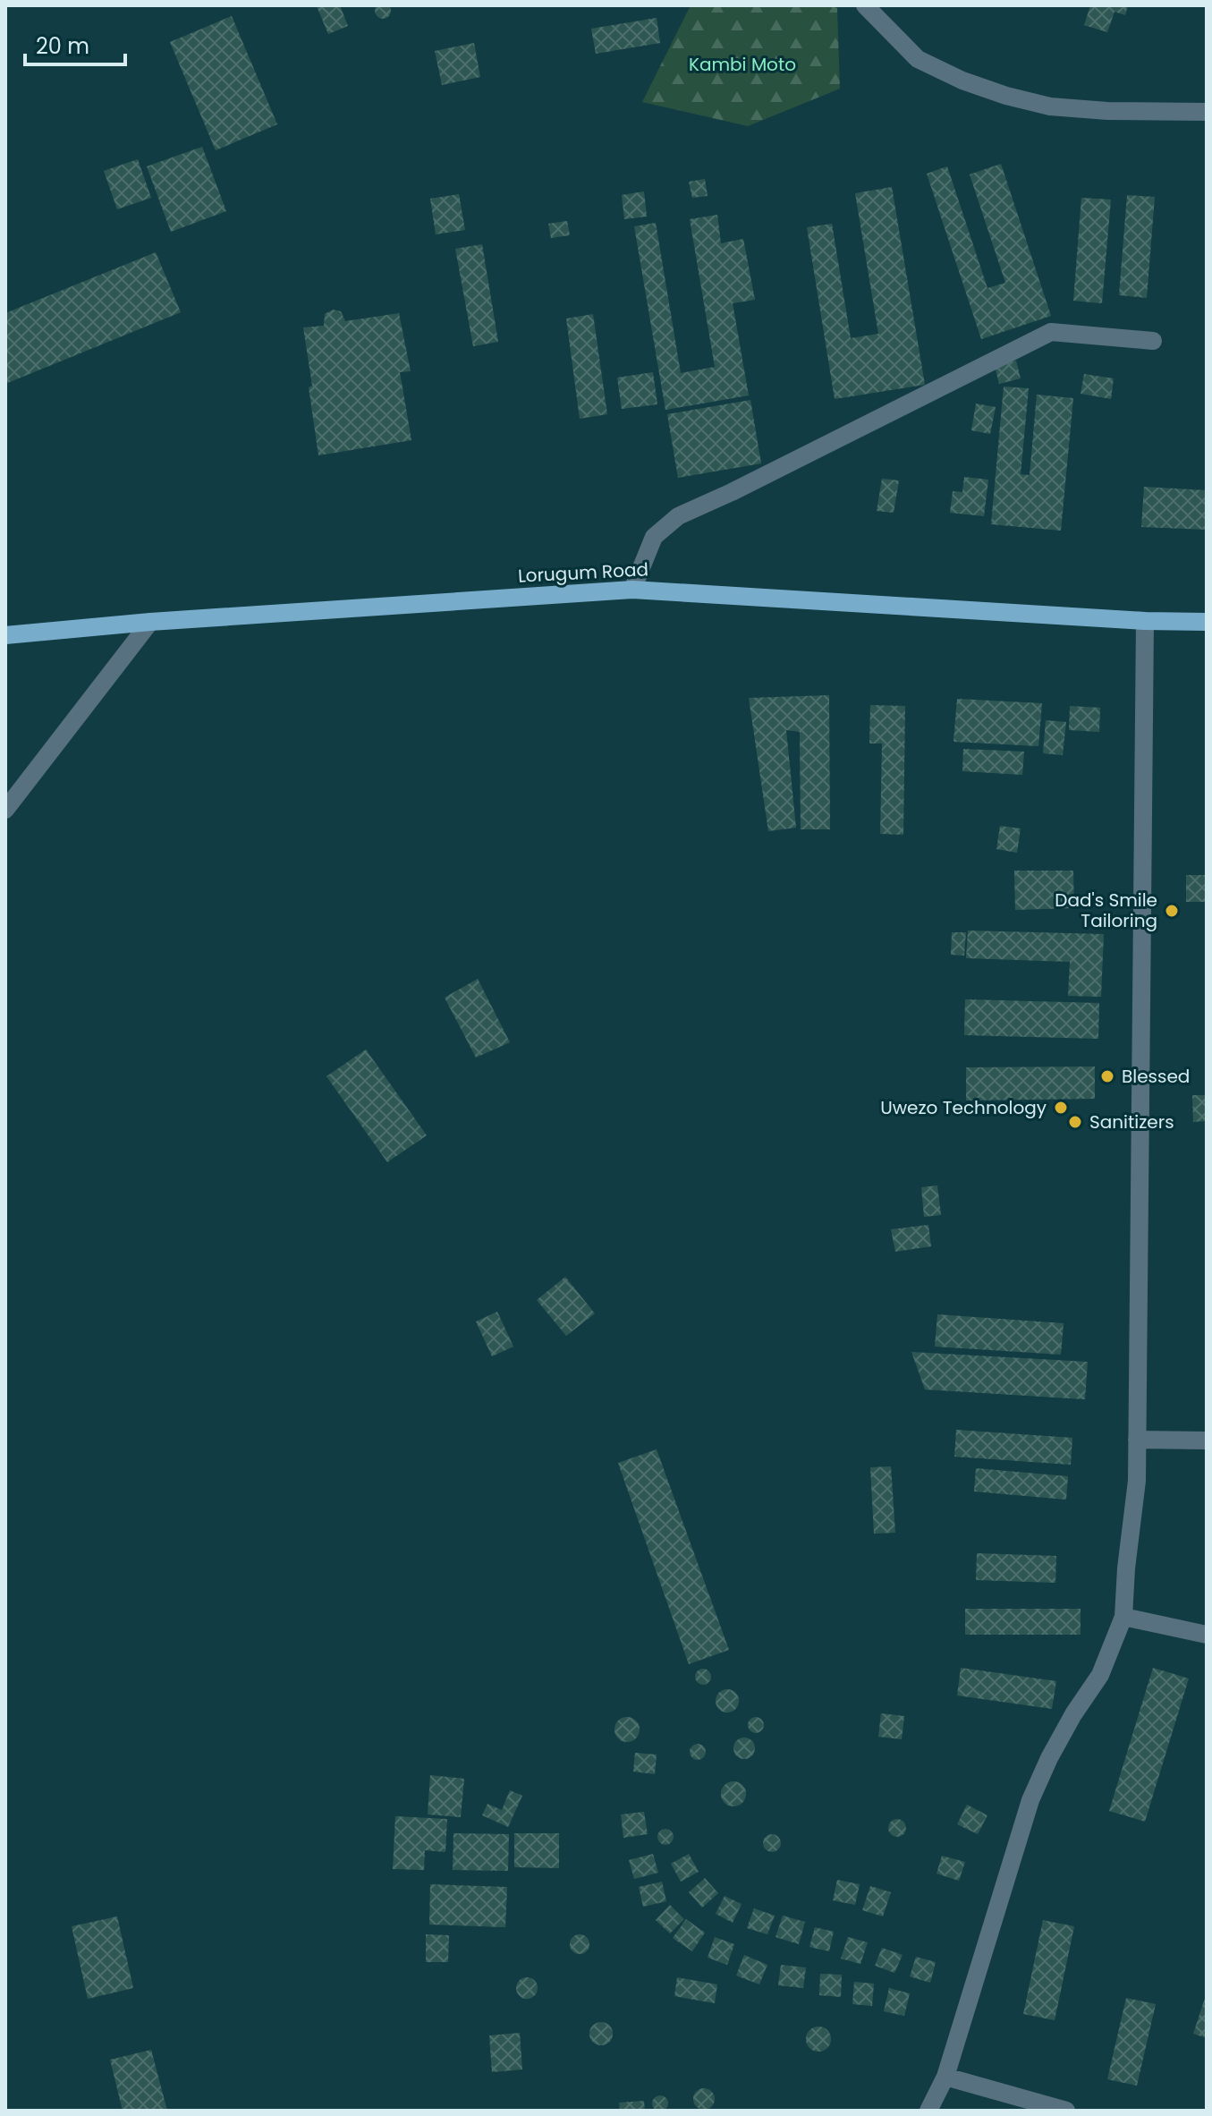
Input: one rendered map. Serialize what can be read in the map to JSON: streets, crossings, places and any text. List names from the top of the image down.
{
  "streets": {
    "main road": ["Lorugum Road"]
  },
  "parks": ["Kambi Moto"],
  "places": [
    "Dad's Smile Tailoring",
    "Blessed",
    "Uwezo Technology",
    "Sanitizers"
  ],
  "scale_bar": "20 m"
}
